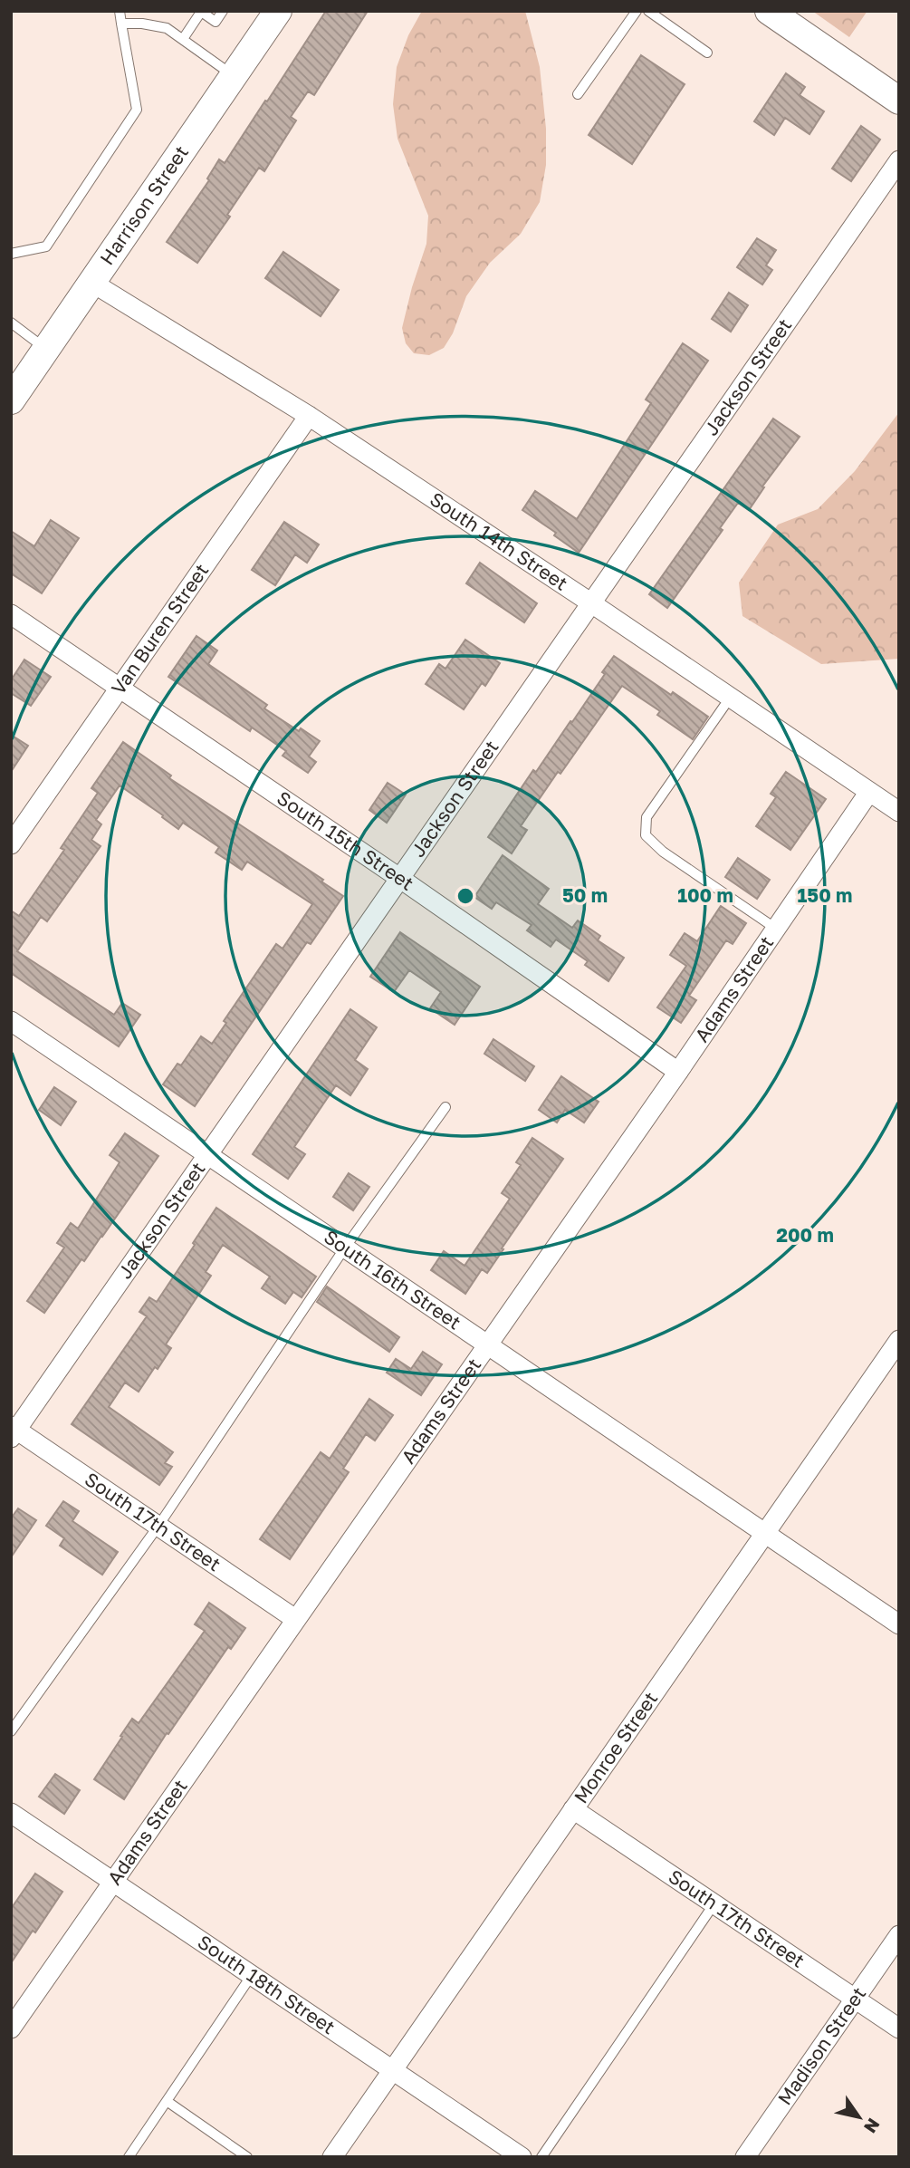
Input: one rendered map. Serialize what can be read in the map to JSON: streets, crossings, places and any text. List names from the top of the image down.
{
  "streets": {
    "street": [
      "Harrison Street",
      "Jackson Street",
      "South 14th Street",
      "Van Buren Street",
      "South 15th Street",
      "Adams Street",
      "South 16th Street",
      "South 17th Street",
      "Monroe Street",
      "South 18th Street",
      "Madison Street"
    ]
  },
  "crossings": [
    ["Harrison Street", "South 14th Street"],
    ["Jackson Street", "South 14th Street"],
    ["Jackson Street", "South 15th Street"],
    ["Jackson Street", "South 16th Street"],
    ["Jackson Street", "South 17th Street"],
    ["South 14th Street", "Van Buren Street"],
    ["South 14th Street", "Adams Street"],
    ["Van Buren Street", "South 15th Street"],
    ["South 15th Street", "Adams Street"],
    ["Adams Street", "South 16th Street"],
    ["Adams Street", "South 17th Street"],
    ["Adams Street", "South 18th Street"],
    ["South 16th Street", "Monroe Street"],
    ["South 17th Street", "Monroe Street"],
    ["South 17th Street", "Madison Street"],
    ["Monroe Street", "South 18th Street"]
  ],
  "north": "bottom right",
  "rings": [
    "50 m",
    "100 m",
    "150 m",
    "200 m"
  ]
}
